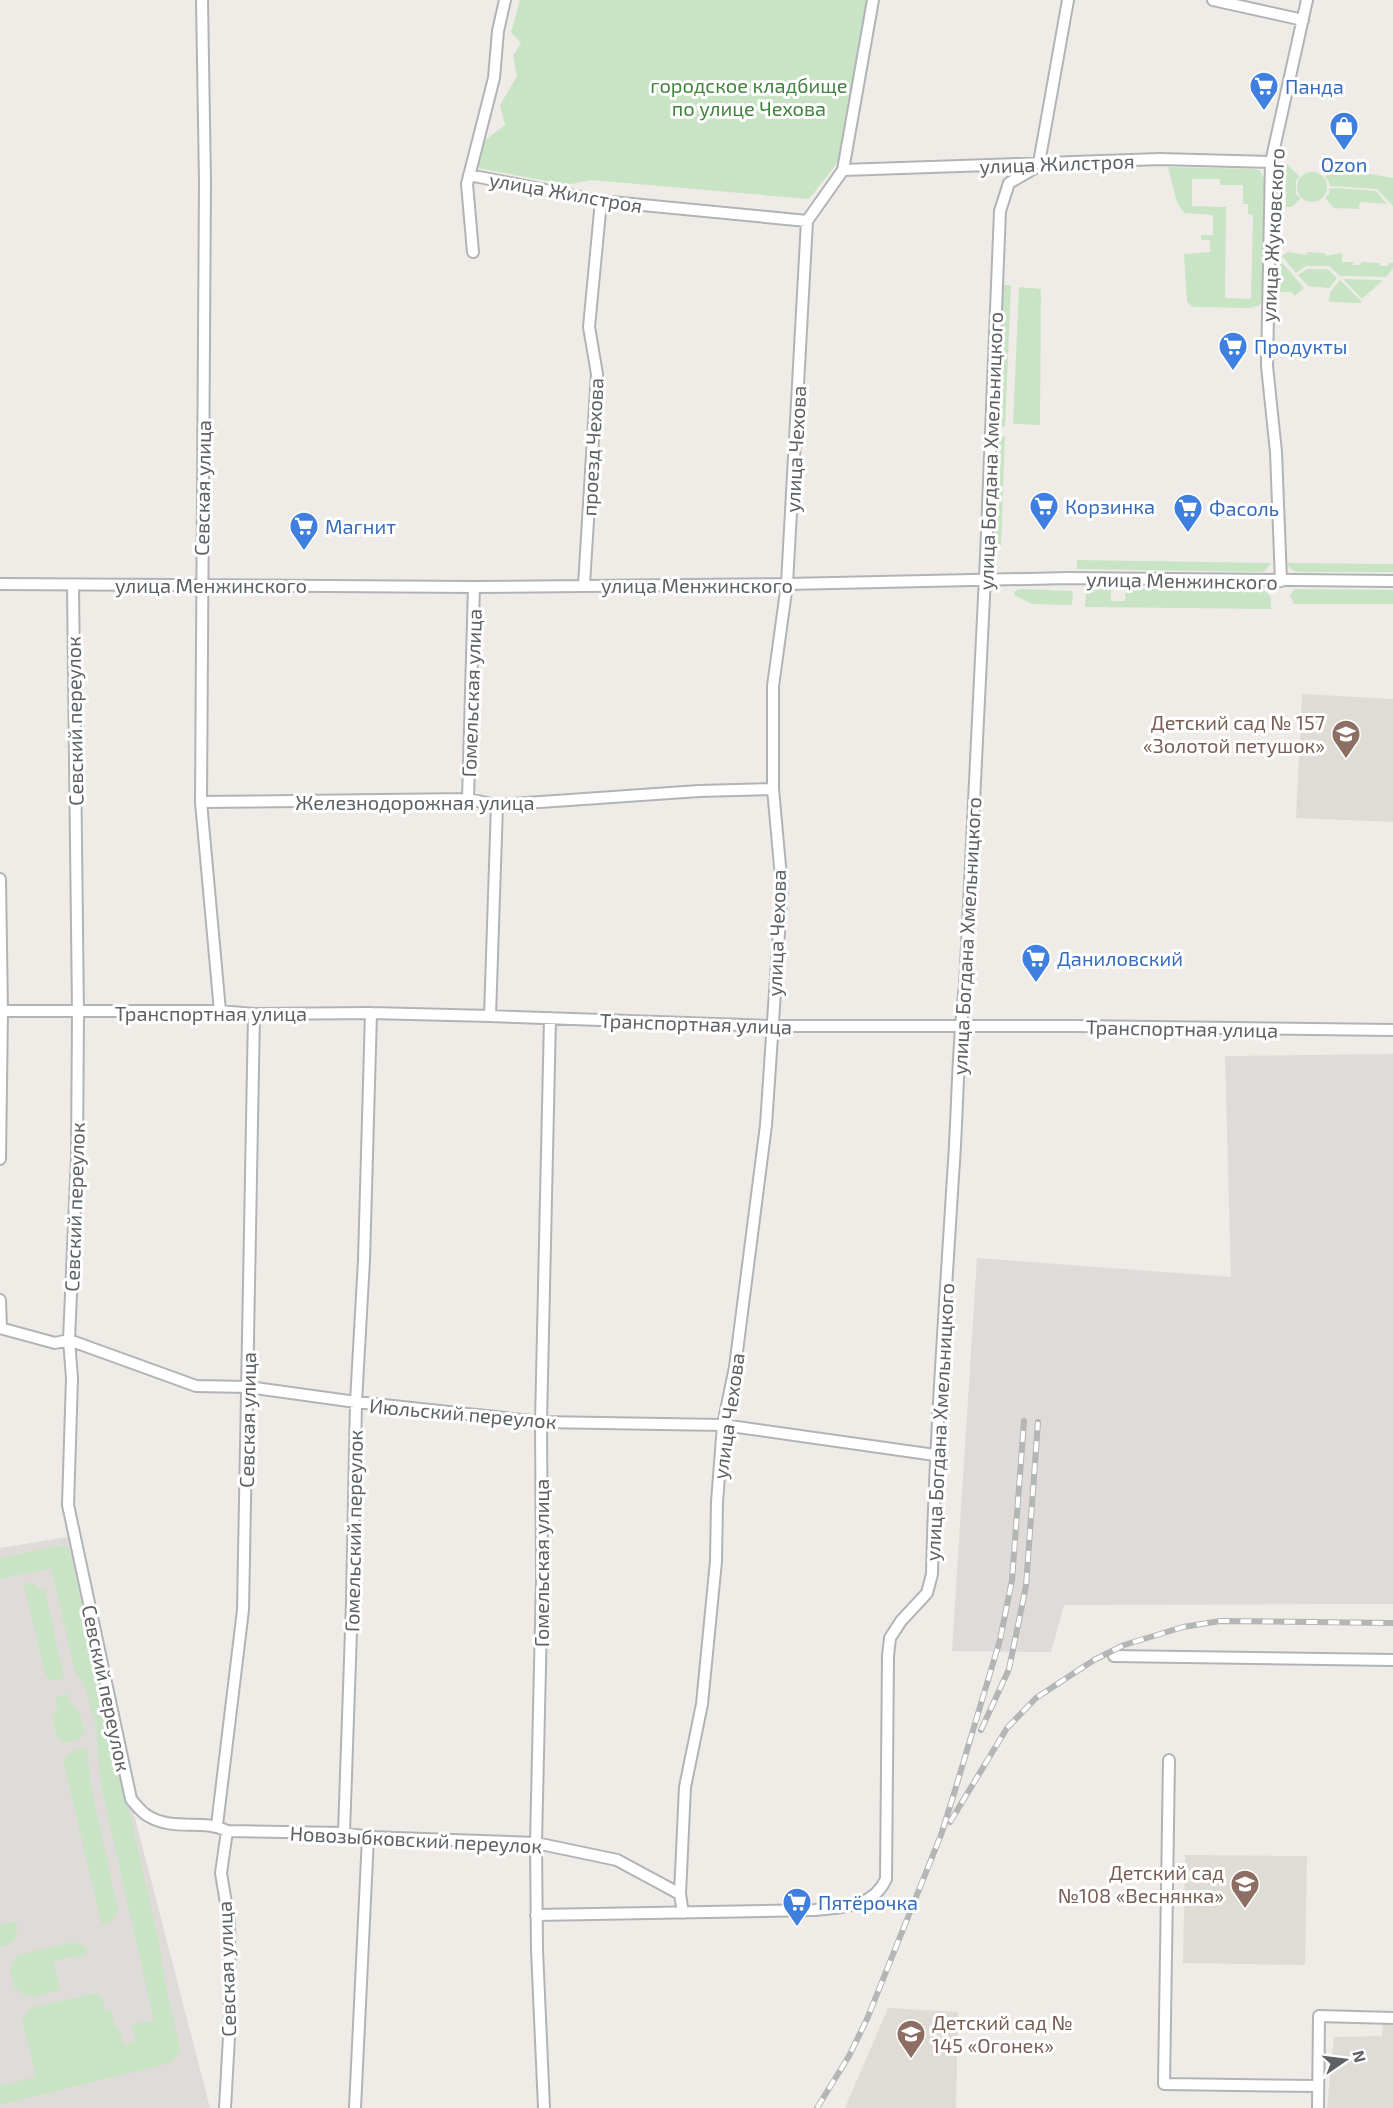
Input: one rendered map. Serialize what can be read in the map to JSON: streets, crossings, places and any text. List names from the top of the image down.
{
  "streets": {
    "street": [
      "улица Жилстроя",
      "улица Жуковского",
      "проезд Чехова",
      "улица Чехова",
      "улица Богдана Хмельницкого",
      "Севская улица",
      "улица Менжинского",
      "Гомельская улица",
      "Севский переулок",
      "Железнодорожная улица",
      "Транспортная улица",
      "Июльский переулок",
      "Гомельский переулок",
      "Новозыбковский переулок"
    ]
  },
  "crossings": [
    ["улица Жилстроя", "улица Жуковского"],
    ["улица Жилстроя", "проезд Чехова"],
    ["улица Жилстроя", "улица Чехова"],
    ["улица Жилстроя", "улица Богдана Хмельницкого"],
    ["улица Жуковского", "улица Менжинского"],
    ["проезд Чехова", "улица Менжинского"],
    ["улица Чехова", "улица Богдана Хмельницкого"],
    ["улица Чехова", "улица Менжинского"],
    ["улица Чехова", "Железнодорожная улица"],
    ["улица Чехова", "Транспортная улица"],
    ["улица Чехова", "Июльский переулок"],
    ["улица Чехова", "Новозыбковский переулок"],
    ["улица Богдана Хмельницкого", "улица Менжинского"],
    ["улица Богдана Хмельницкого", "Транспортная улица"],
    ["улица Богдана Хмельницкого", "Июльский переулок"],
    ["Севская улица", "улица Менжинского"],
    ["Севская улица", "Железнодорожная улица"],
    ["Севская улица", "Транспортная улица"],
    ["Севская улица", "Июльский переулок"],
    ["Севская улица", "Новозыбковский переулок"],
    ["улица Менжинского", "Гомельская улица"],
    ["улица Менжинского", "Севский переулок"],
    ["Гомельская улица", "Железнодорожная улица"],
    ["Гомельская улица", "Транспортная улица"],
    ["Гомельская улица", "Июльский переулок"],
    ["Гомельская улица", "Новозыбковский переулок"],
    ["Севский переулок", "Транспортная улица"],
    ["Севский переулок", "Июльский переулок"],
    ["Севский переулок", "Новозыбковский переулок"],
    ["Транспортная улица", "Гомельский переулок"],
    ["Июльский переулок", "Гомельский переулок"],
    ["Гомельский переулок", "Новозыбковский переулок"]
  ],
  "parks": ["городское кладбище по улице Чехова"],
  "places": {
    "supermarket": [
      "Панда",
      "Продукты",
      "Корзинка",
      "Фасоль",
      "Магнит",
      "Даниловский",
      "Пятёрочка"
    ],
    "shop": ["Ozon"],
    "school or university": ["Детский сад № 157 «Золотой петушок»", "Детский сад №108 «Веснянка»", "Детский сад № 145 «Огонек»"]
  },
  "north": "right"
}
